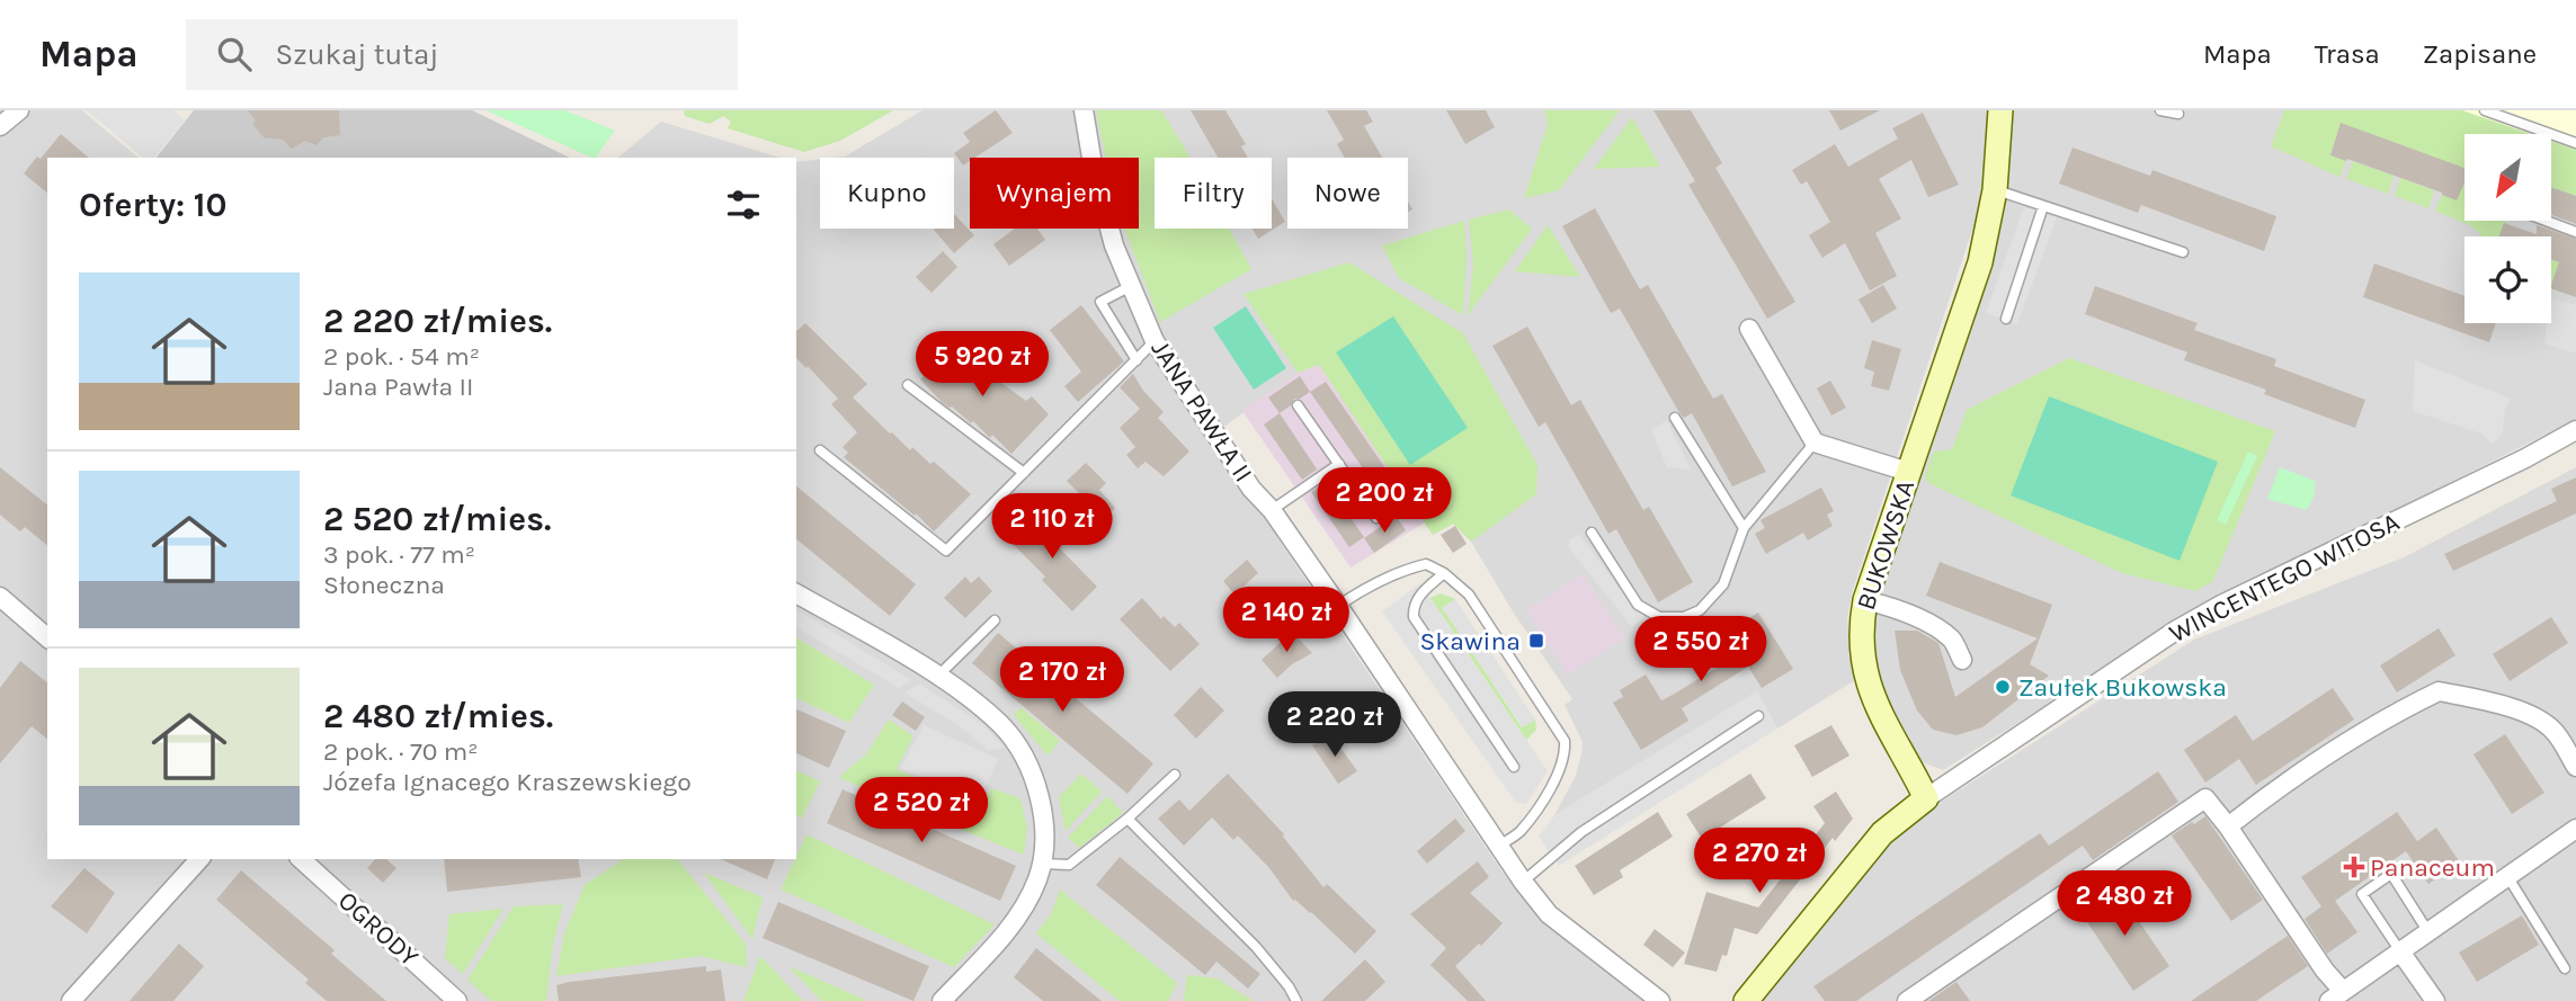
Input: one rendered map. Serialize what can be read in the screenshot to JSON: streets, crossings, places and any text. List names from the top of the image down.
{
  "streets": {
    "street": [
      "JANA PAWŁA II",
      "BUKOWSKA",
      "WINCENTEGO WITOSA",
      "OGRODY"
    ]
  },
  "crossings": [
    ["BUKOWSKA", "WINCENTEGO WITOSA"]
  ],
  "places": {
    "transit": ["Skawina"],
    "other": ["Zaułek Bukowska"],
    "health": ["Panaceum"]
  },
  "north": "bottom left",
  "page": {
    "header": "Mapa",
    "search": "Szukaj tutaj",
    "nav": ["Mapa", "Trasa", "Zapisane"],
    "chip": [
      "Kupno",
      "Wynajem",
      "Filtry",
      "Nowe"
    ],
    "heading": "Oferty: 10",
    "list": [
      {
        "name": "2 220 zł/mies.",
        "note": "2 pok. · 54 m² · Jana Pawła II"
      },
      {
        "name": "2 520 zł/mies.",
        "note": "3 pok. · 77 m² · Słoneczna"
      },
      {
        "name": "2 480 zł/mies.",
        "note": "2 pok. · 70 m² · Józefa Ignacego Kraszewskiego"
      }
    ],
    "price": [
      "5 920 zł",
      "2 200 zł",
      "2 110 zł",
      "2 140 zł",
      "2 550 zł",
      "2 170 zł",
      "2 220 zł",
      "2 520 zł",
      "2 270 zł",
      "2 480 zł"
    ]
  }
}
